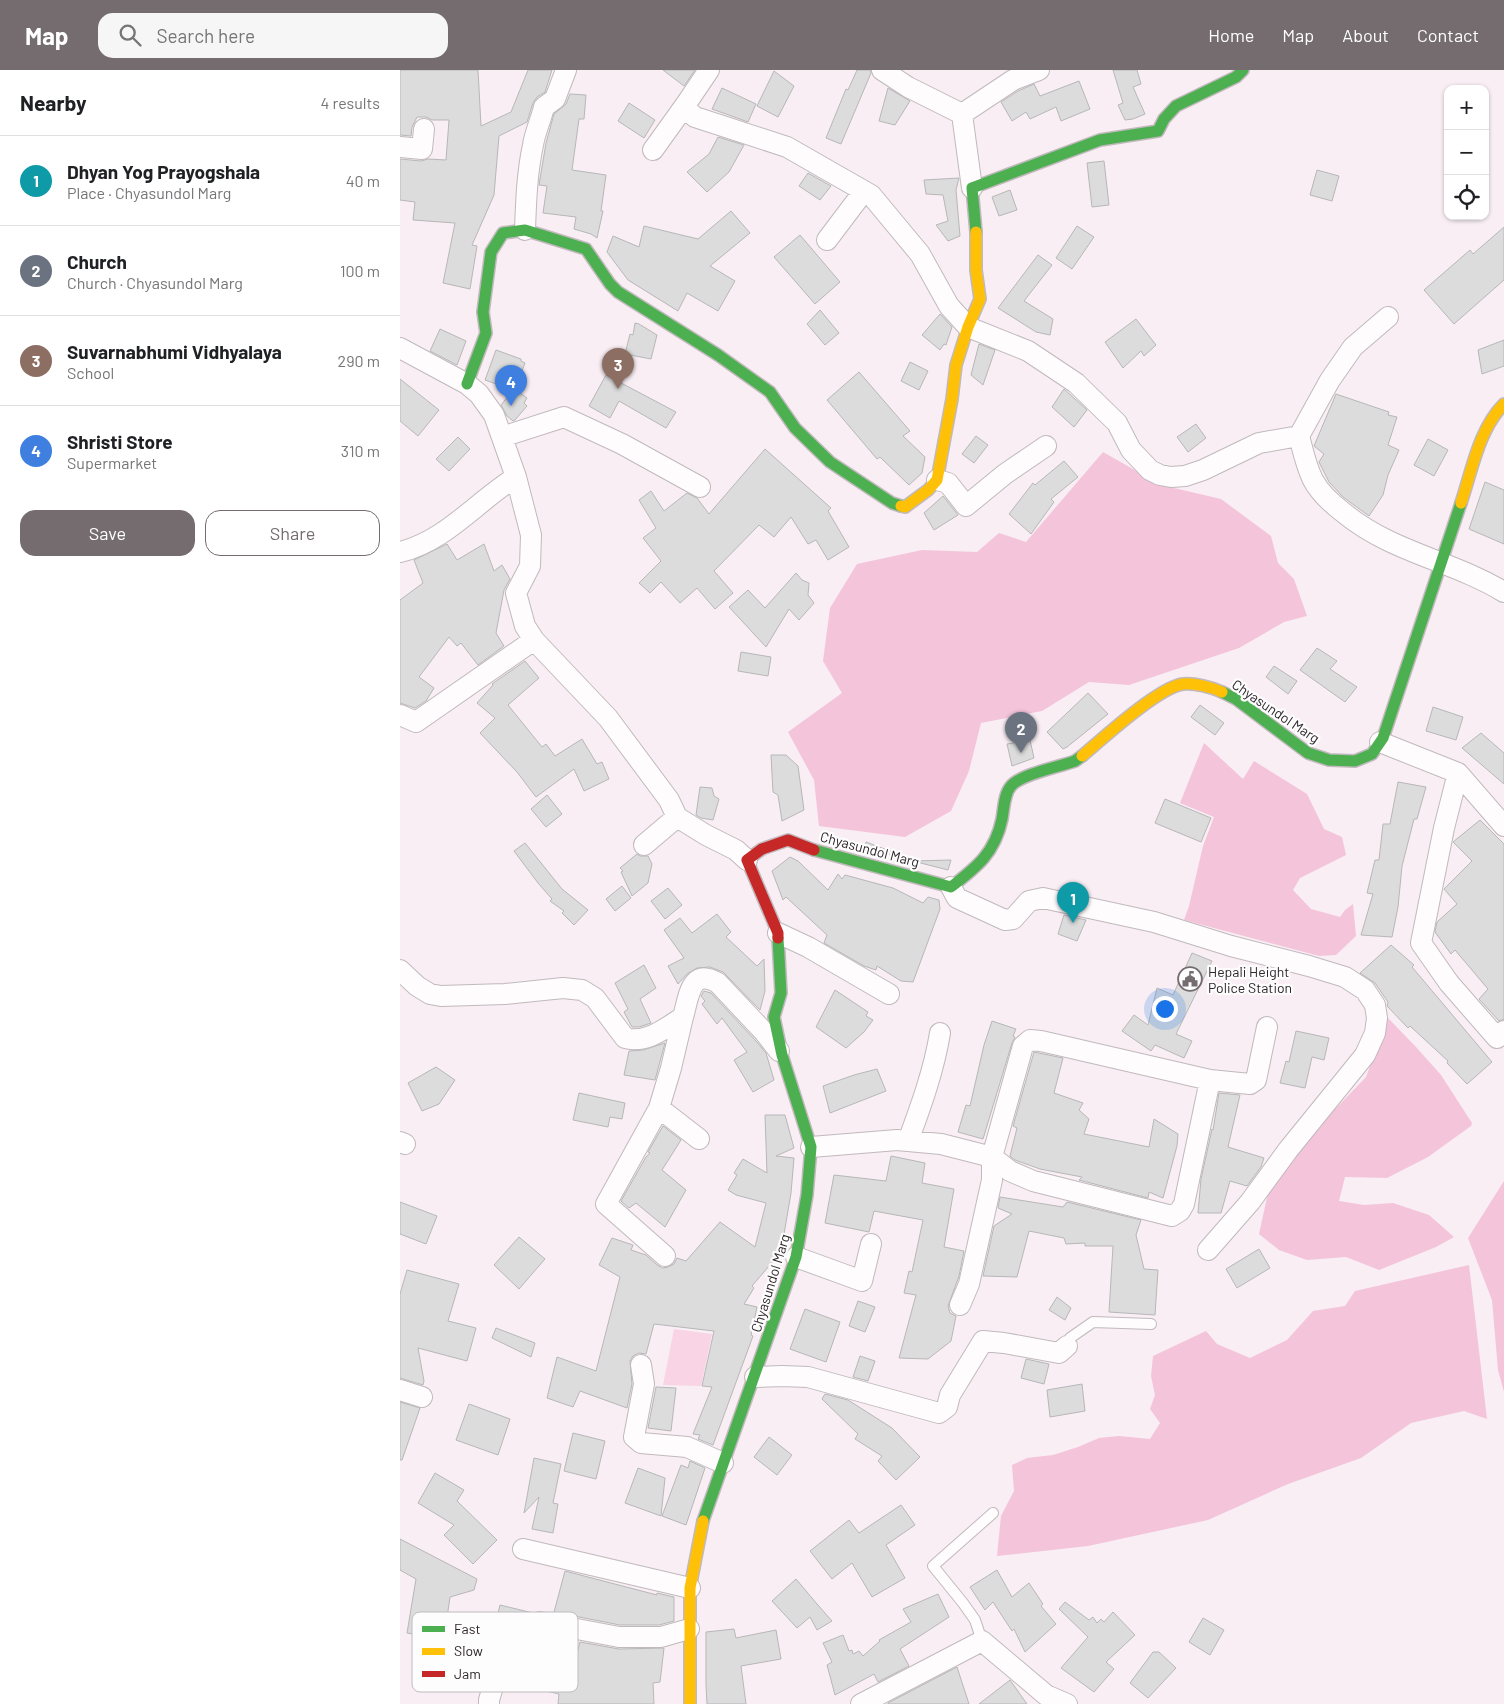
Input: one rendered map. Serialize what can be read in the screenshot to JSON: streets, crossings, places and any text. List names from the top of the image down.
{
  "streets": {
    "street": ["Chyasundol Marg"]
  },
  "places": {
    "public building": ["Hepali Height Police Station"]
  },
  "legend": ["Fast", "Slow", "Jam"],
  "page": {
    "header": "Map",
    "search": "Search here",
    "nav": [
      "Home",
      "Map",
      "About",
      "Contact"
    ],
    "heading": ["Nearby", "4 results"],
    "map_buttons": ["+", "−"],
    "list": [
      {
        "mark": "1",
        "name": "Dhyan Yog Prayogshala",
        "note": "Place · Chyasundol Marg",
        "value": "40 m"
      },
      {
        "mark": "2",
        "name": "Church",
        "note": "Church · Chyasundol Marg",
        "value": "100 m"
      },
      {
        "mark": "3",
        "name": "Suvarnabhumi Vidhyalaya",
        "note": "School",
        "value": "290 m"
      },
      {
        "mark": "4",
        "name": "Shristi Store",
        "note": "Supermarket",
        "value": "310 m"
      }
    ],
    "pins": [
      "3",
      "4",
      "2",
      "1"
    ],
    "buttons": ["Save", "Share"]
  }
}
